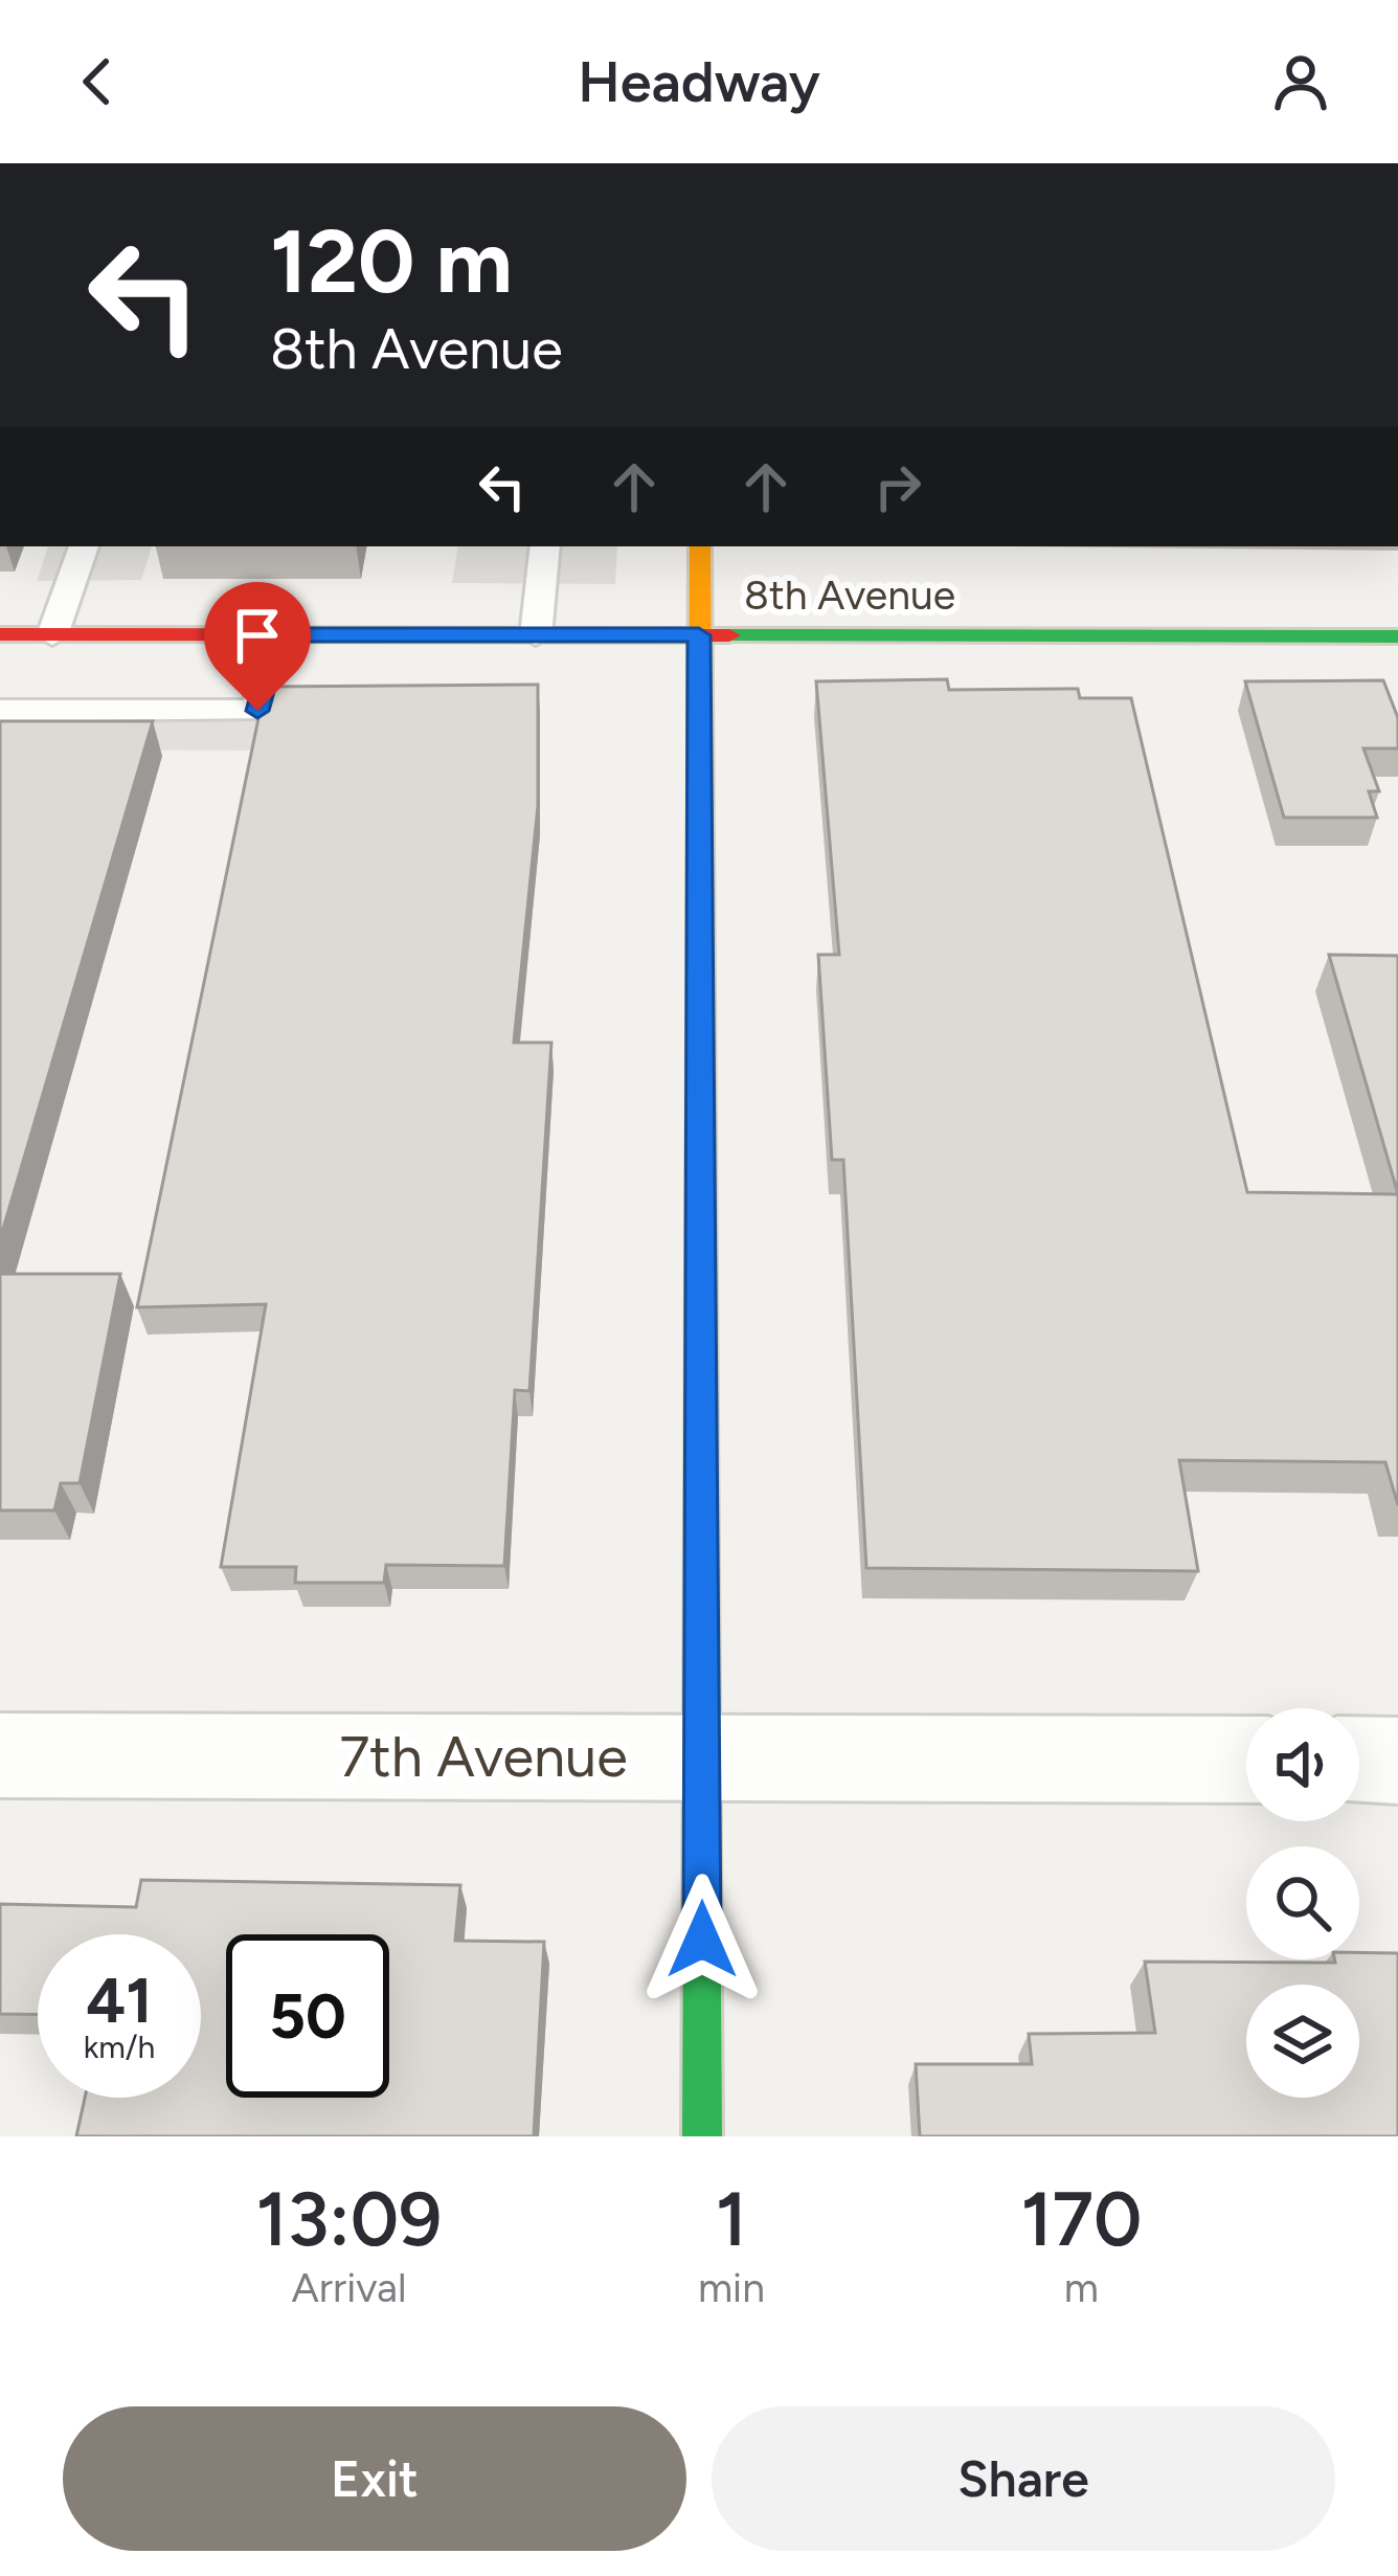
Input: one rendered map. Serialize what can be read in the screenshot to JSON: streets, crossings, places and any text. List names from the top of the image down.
{
  "streets": {
    "main road": ["8th Avenue"],
    "street": ["7th Avenue"]
  },
  "page": {
    "header": "Headway",
    "turn": ["120 m", "8th Avenue"],
    "speed": "41 km/h",
    "limit": "50",
    "eta": [
      "13:09",
      "Arrival",
      "1",
      "min",
      "170",
      "m"
    ],
    "buttons": ["Exit", "Share"]
  }
}
